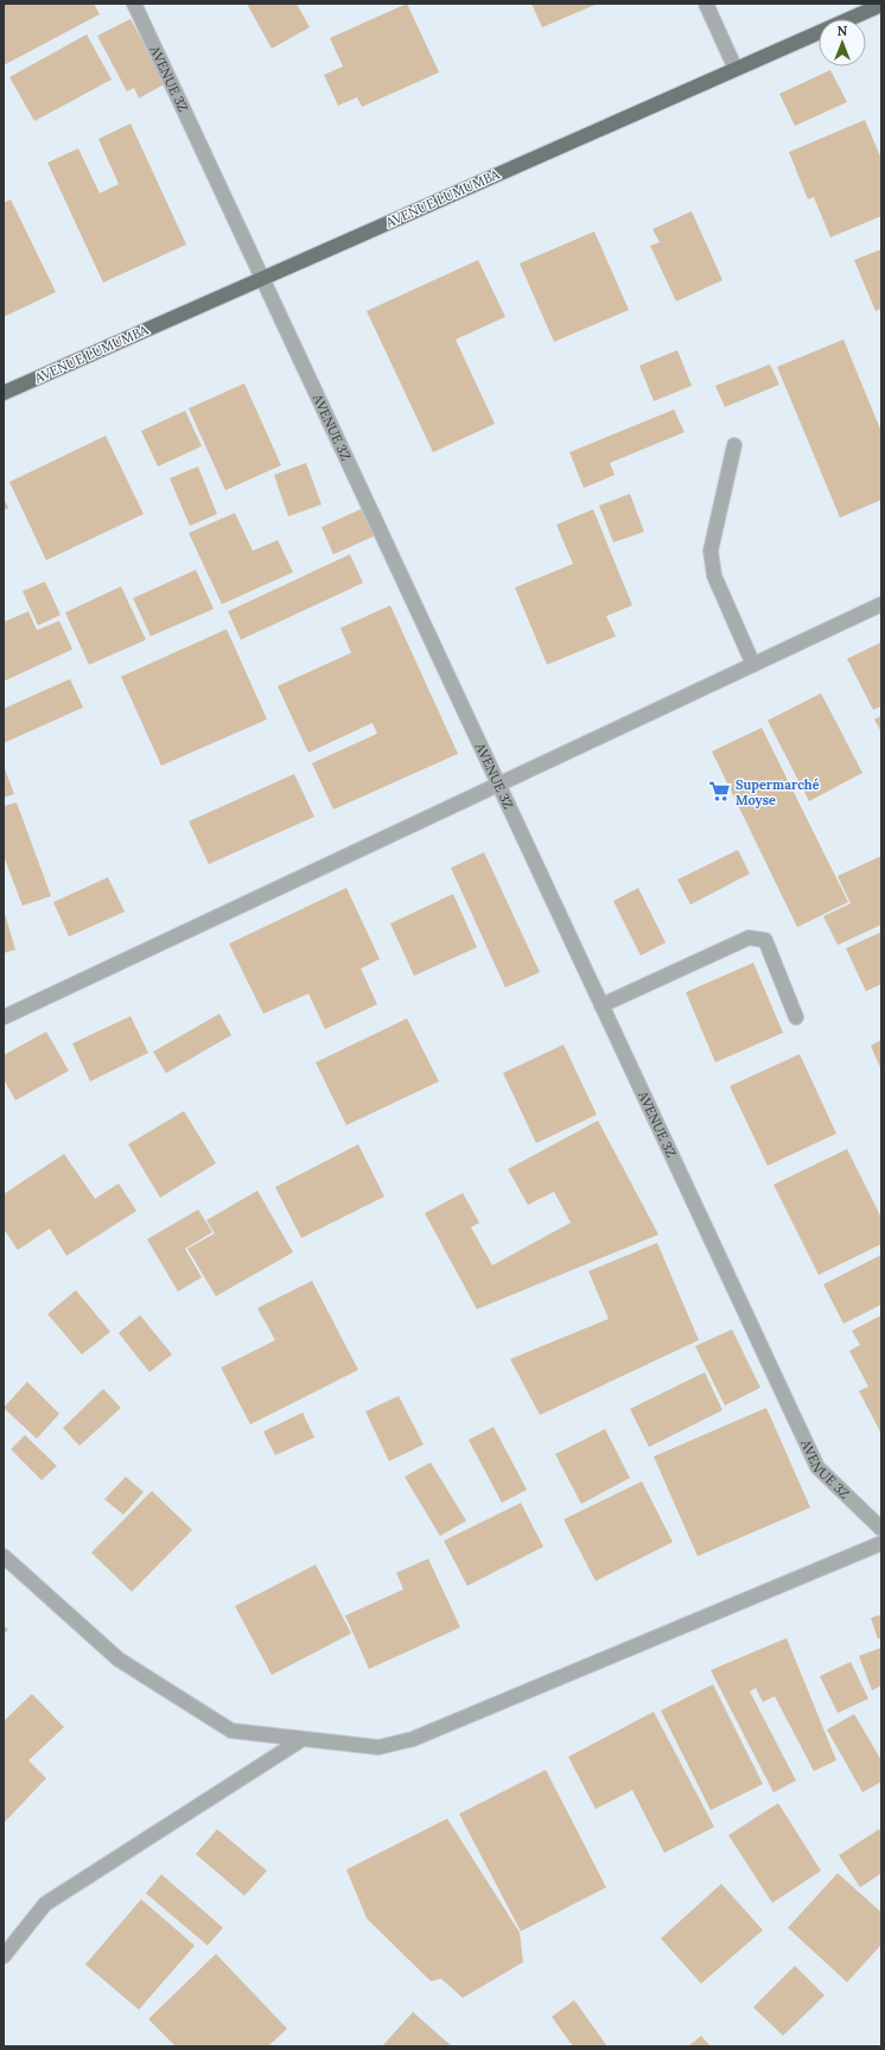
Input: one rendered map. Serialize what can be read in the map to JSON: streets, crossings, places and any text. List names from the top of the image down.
{
  "streets": {
    "main road": ["AVENUE LUMUMBA"],
    "street": ["AVENUE 3Z"]
  },
  "crossings": [
    ["AVENUE 3Z", "AVENUE LUMUMBA"]
  ],
  "places": {
    "supermarket": ["Supermarché Moyse"]
  },
  "north": "top"
}
